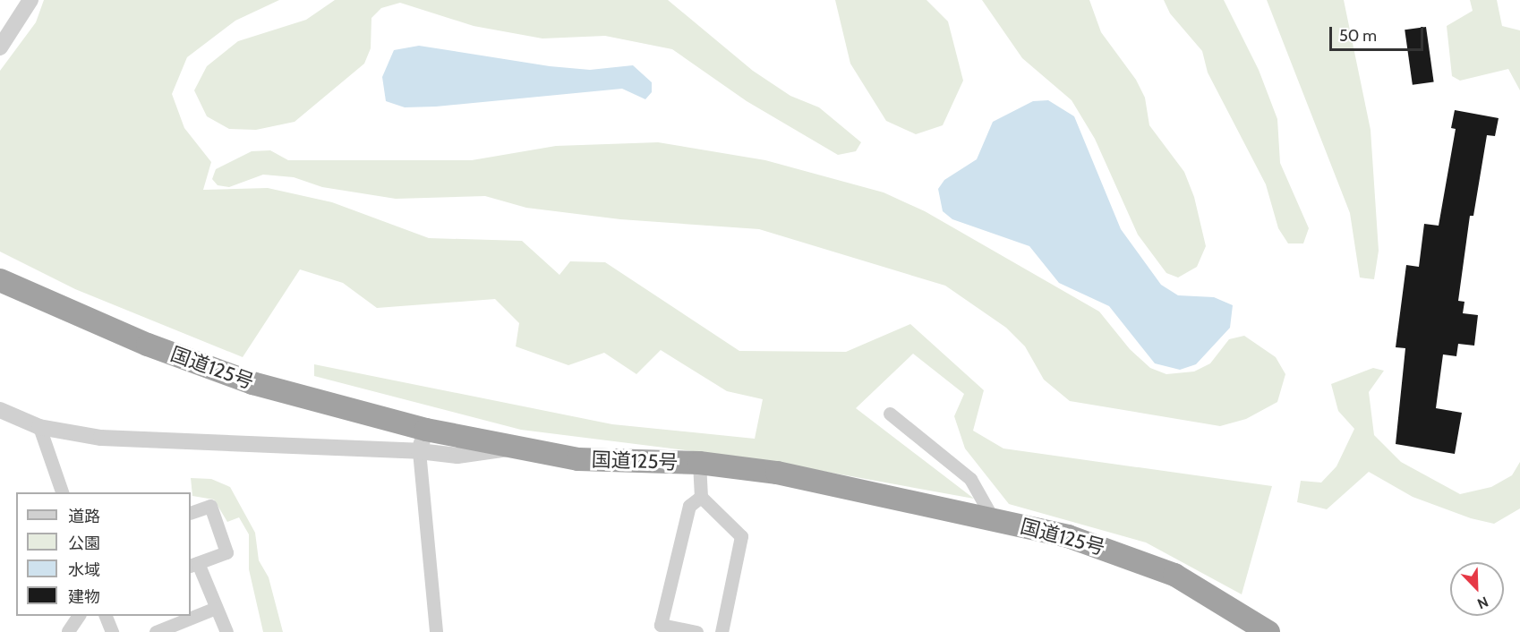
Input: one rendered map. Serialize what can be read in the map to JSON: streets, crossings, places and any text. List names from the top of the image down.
{
  "streets": {
    "highway": ["国道125号"]
  },
  "legend": [
    "道路",
    "公園",
    "水域",
    "建物"
  ],
  "scale_bar": "50 m",
  "north": "bottom right"
}
